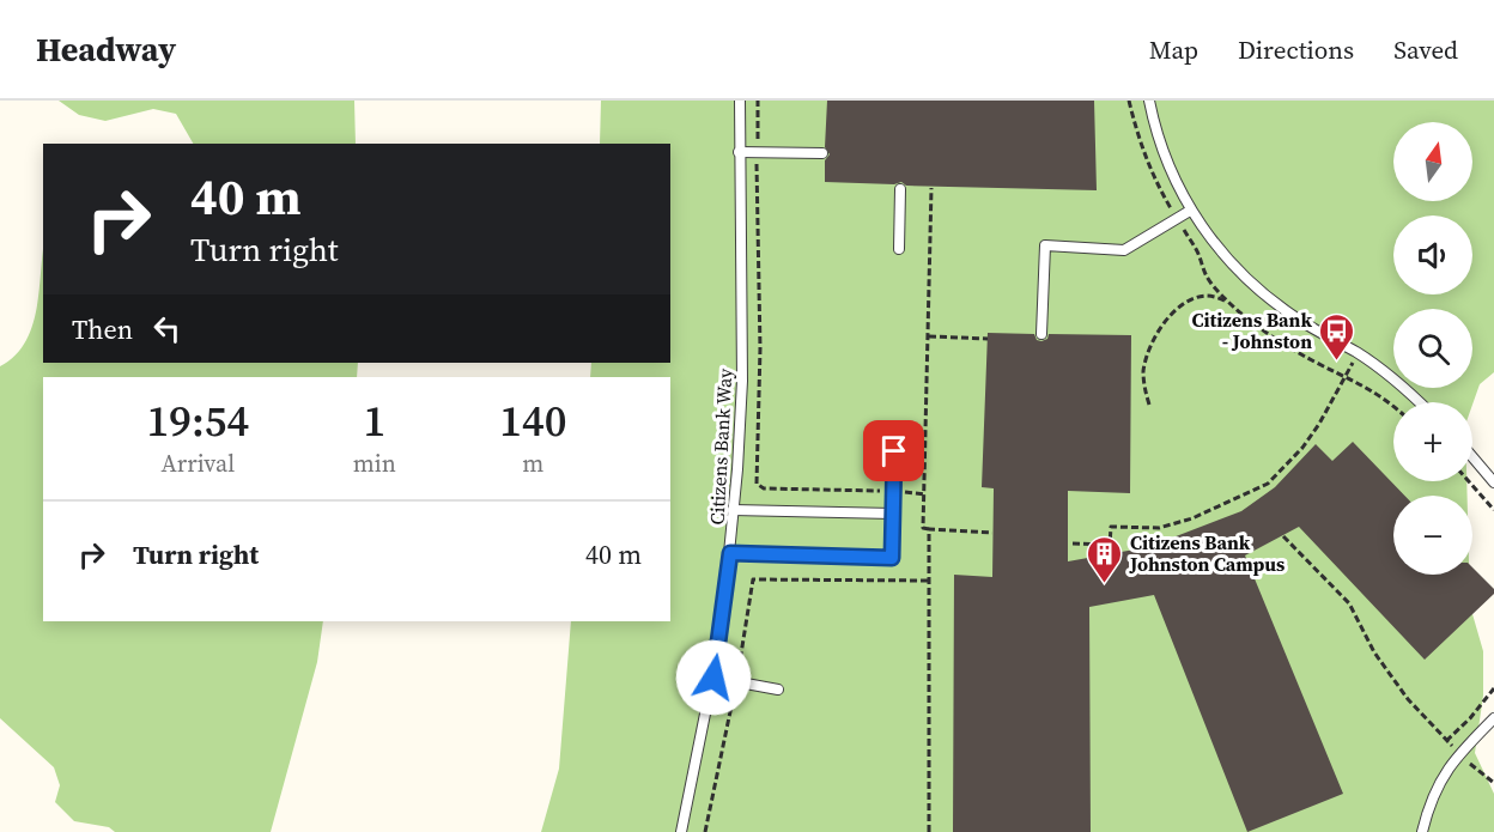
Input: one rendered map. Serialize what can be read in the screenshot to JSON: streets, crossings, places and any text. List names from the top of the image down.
{
  "streets": {
    "lane": ["Citizens Bank Way"]
  },
  "places": {
    "bus stop": ["Citizens Bank - Johnston"],
    "building": ["Citizens Bank Johnston Campus"]
  },
  "north": "top",
  "page": {
    "header": "Headway",
    "nav": ["Map", "Directions", "Saved"],
    "map_buttons": ["+", "−"],
    "turn": ["40 m", "Turn right"],
    "then": "Then",
    "eta": [
      "19:54",
      "Arrival",
      "1",
      "min",
      "140",
      "m"
    ],
    "list": [
      {
        "name": "Turn right",
        "value": "40 m"
      }
    ]
  }
}
